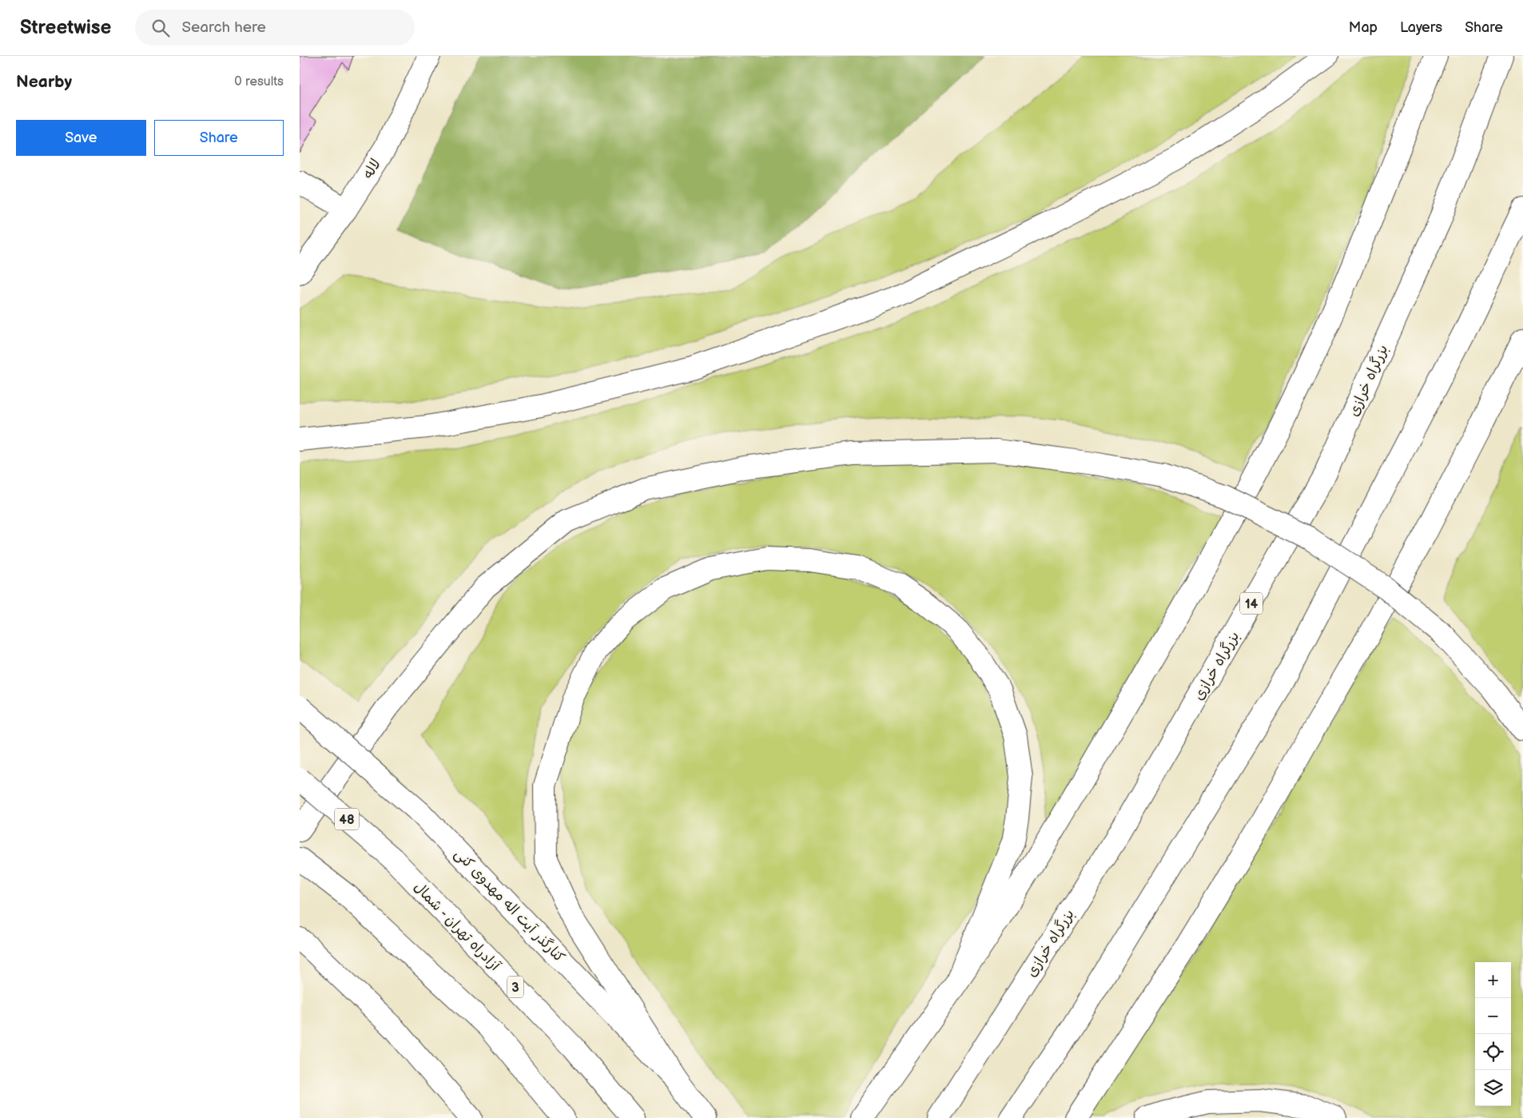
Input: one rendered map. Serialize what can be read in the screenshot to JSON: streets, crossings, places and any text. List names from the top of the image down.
{
  "streets": {
    "main road": [
      "لاله",
      "بزرگراه خرازی",
      "14",
      "48",
      "کنارگذر آیت اله مهدوی کنی",
      "آزادراه تهران - شمال",
      "3"
    ]
  },
  "crossings": [
    ["48", "آزادراه تهران - شمال"]
  ],
  "page": {
    "header": "Streetwise",
    "search": "Search here",
    "nav": ["Map", "Layers", "Share"],
    "heading": ["Nearby", "0 results"],
    "buttons": ["Save", "Share"],
    "map_buttons": ["+", "−"]
  }
}
